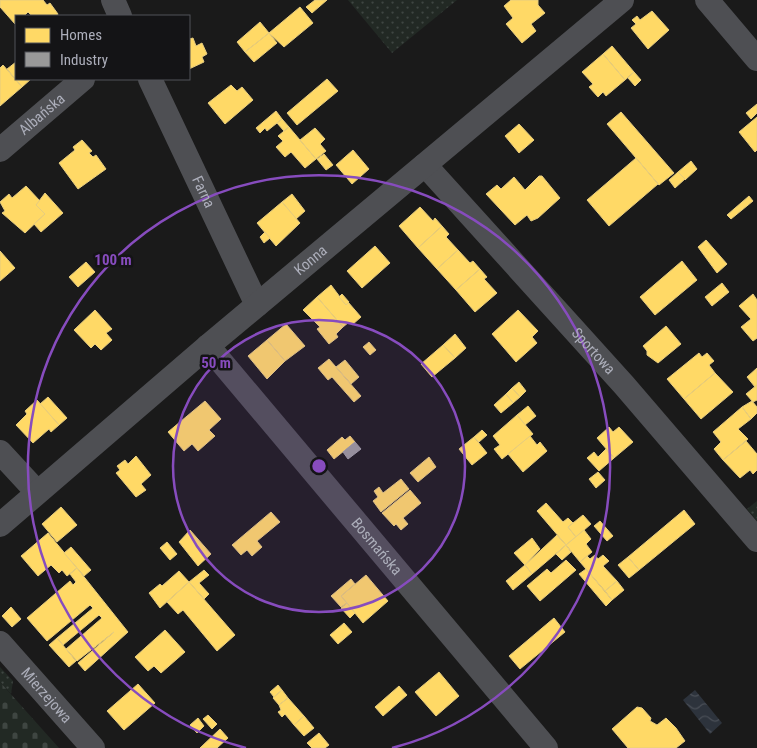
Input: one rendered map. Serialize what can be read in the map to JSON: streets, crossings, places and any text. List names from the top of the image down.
{
  "streets": {
    "street": [
      "Albańska",
      "Farna",
      "Konna",
      "Sportowa",
      "Bosmańska",
      "Mierzejowa"
    ]
  },
  "crossings": [
    ["Farna", "Konna"],
    ["Konna", "Sportowa"],
    ["Konna", "Bosmańska"]
  ],
  "legend": ["Homes", "Industry"],
  "rings": ["100 m", "50 m"]
}
